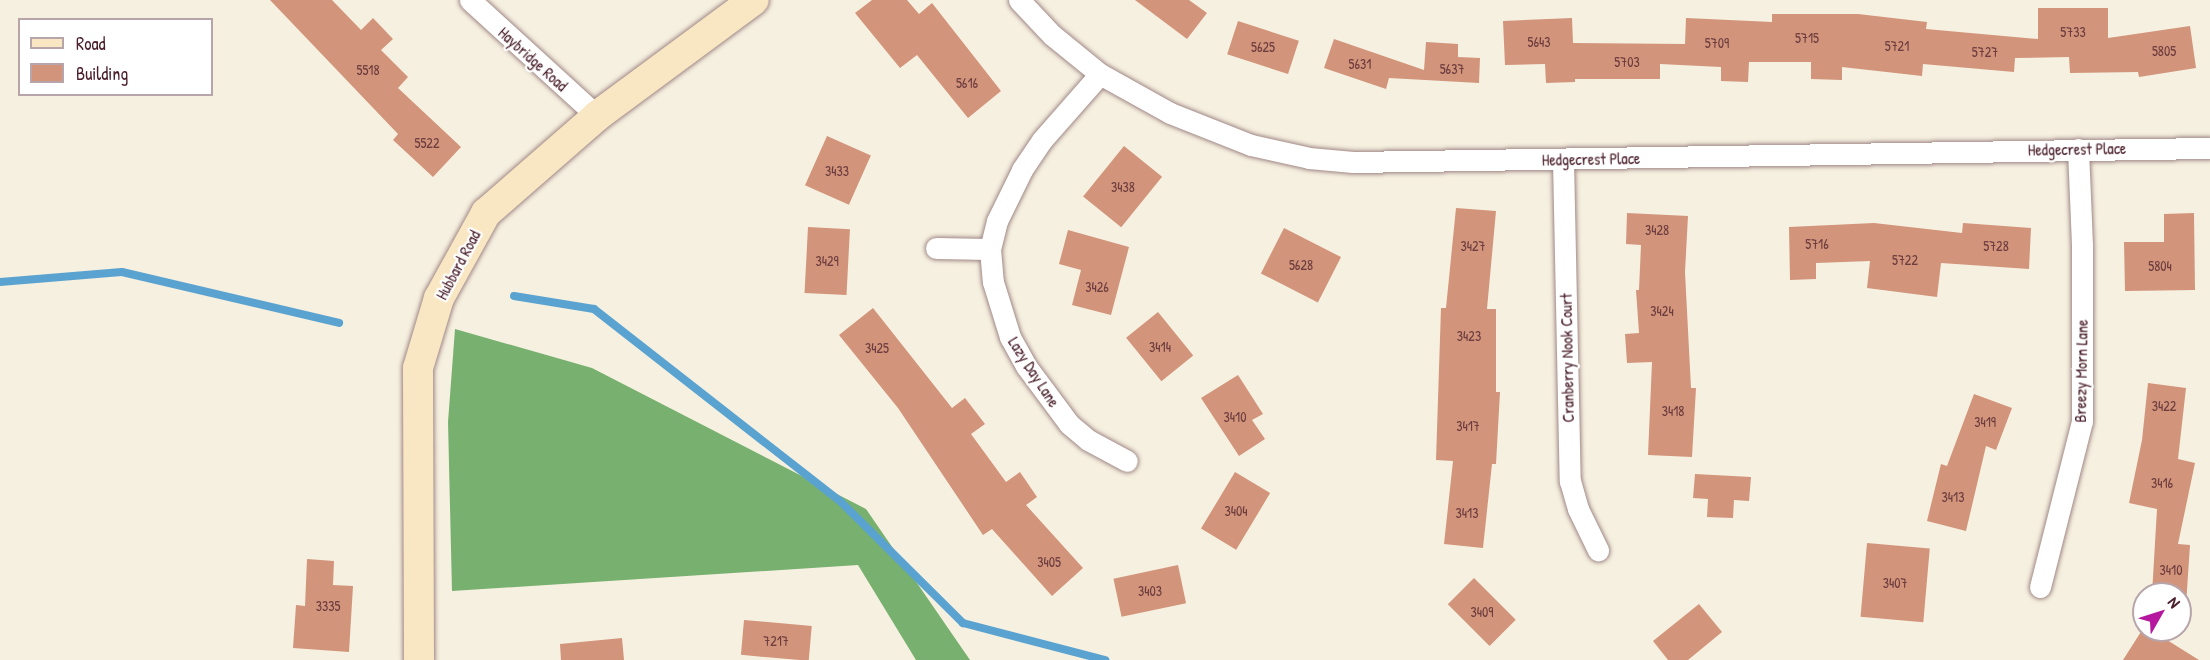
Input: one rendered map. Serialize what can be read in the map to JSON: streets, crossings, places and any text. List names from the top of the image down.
{
  "streets": {
    "main road": ["Hubbard Road"],
    "street": [
      "Haybridge Road",
      "Hedgecrest Place",
      "Cranberry Nook Court",
      "Breezy Morn Lane",
      "Lazy Day Lane"
    ]
  },
  "crossings": [
    ["Haybridge Road", "Hubbard Road"],
    ["Hedgecrest Place", "Cranberry Nook Court"],
    ["Hedgecrest Place", "Breezy Morn Lane"],
    ["Hedgecrest Place", "Lazy Day Lane"]
  ],
  "house_numbers": [
    "5733",
    "5715",
    "5643",
    "5709",
    "5721",
    "5625",
    "5805",
    "5727",
    "5703",
    "5631",
    "5637",
    "5518",
    "5616",
    "5522",
    "3433",
    "3438",
    "3428",
    "5716",
    "3427",
    "5728",
    "5722",
    "3429",
    "5628",
    "5804",
    "3426",
    "3424",
    "3423",
    "3414",
    "3425",
    "3422",
    "3418",
    "3410",
    "3419",
    "3417",
    "3416",
    "3413",
    "3404",
    "3413",
    "3405",
    "3410",
    "3407",
    "3403",
    "3335",
    "3409",
    "7217"
  ],
  "legend": ["Road", "Building"],
  "north": "top right"
}
